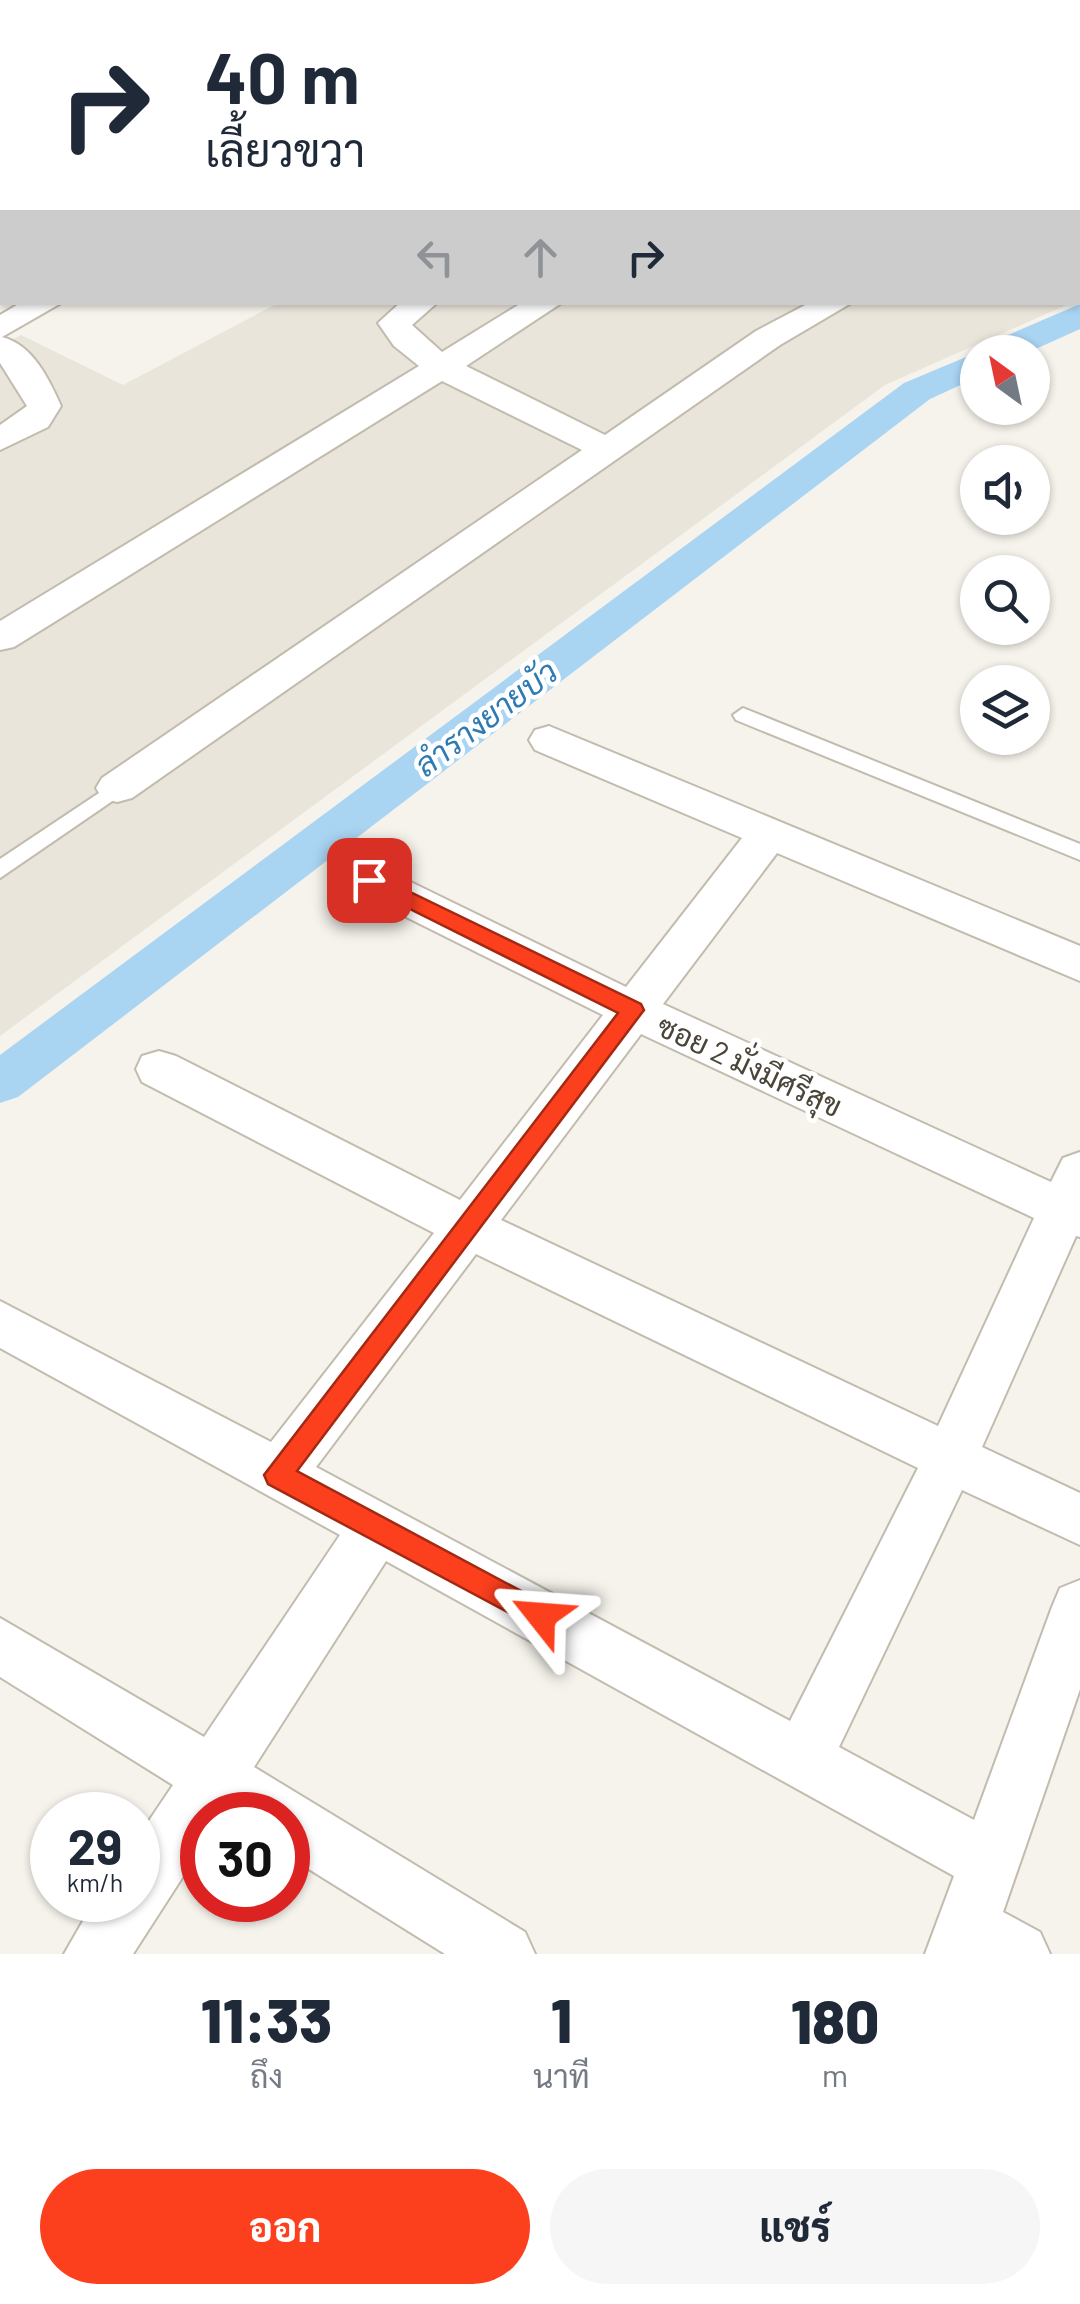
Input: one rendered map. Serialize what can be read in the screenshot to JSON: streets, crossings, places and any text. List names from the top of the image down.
{
  "streets": {
    "street": ["ซอย 2 มั่งมีศรีสุข"]
  },
  "water": ["ลำรางยายบัว"],
  "north": "top left",
  "page": {
    "turn": ["40 m", "เลี้ยวขวา"],
    "speed": "29 km/h",
    "limit": "30",
    "eta": [
      "11:33",
      "ถึง",
      "1",
      "นาที",
      "180",
      "m"
    ],
    "buttons": ["ออก", "แชร์"]
  }
}
